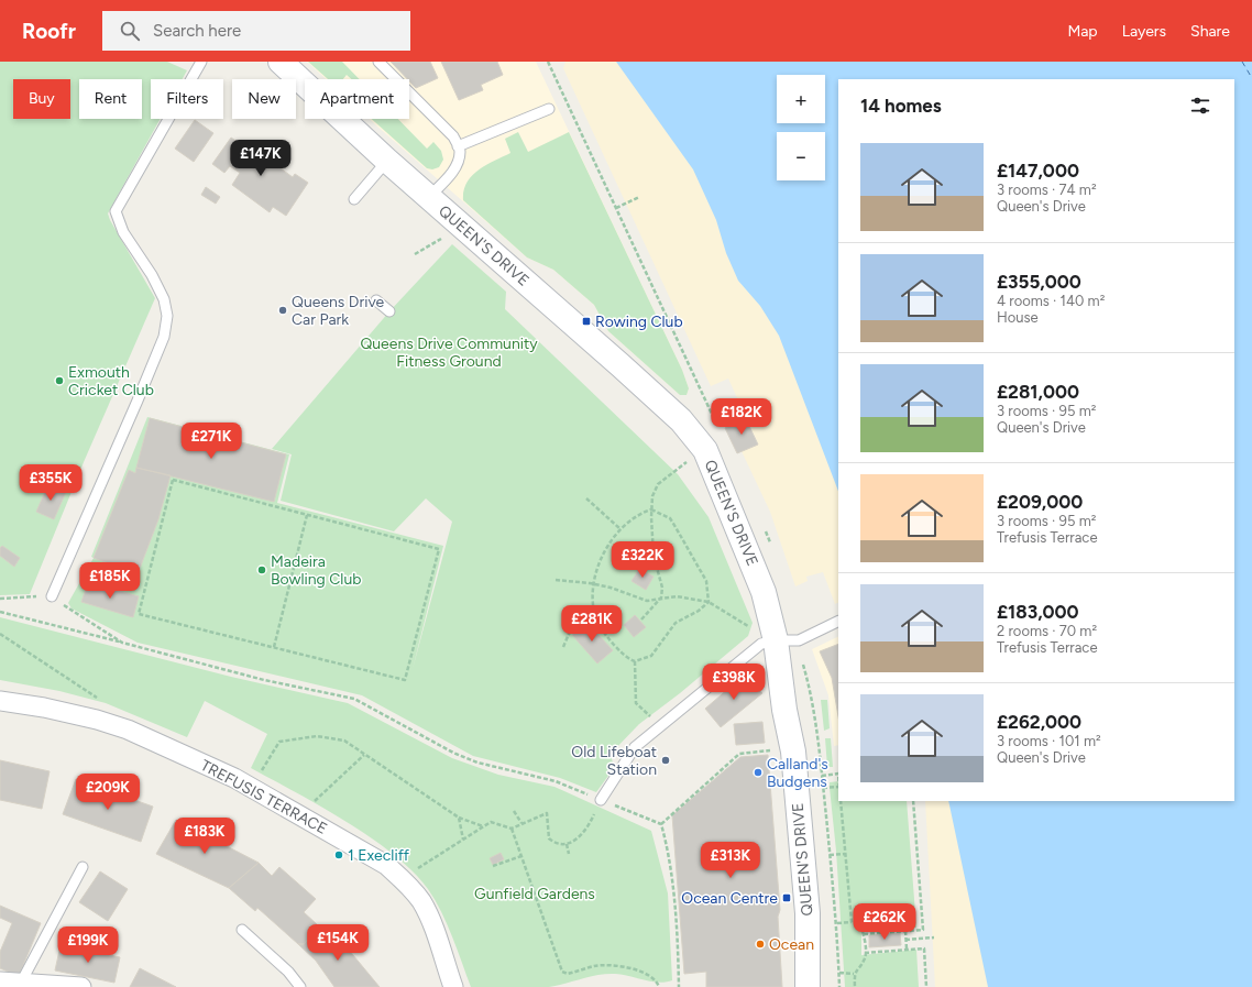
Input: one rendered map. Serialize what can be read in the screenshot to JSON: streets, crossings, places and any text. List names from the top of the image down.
{
  "streets": {
    "street": ["QUEEN'S DRIVE", "TREFUSIS TERRACE"]
  },
  "parks": ["Queens Drive Community Fitness Ground", "Gunfield Gardens"],
  "places": {
    "other": [
      "Queens Drive Car Park",
      "Exmouth Cricket Club",
      "Madeira Bowling Club",
      "Old Lifeboat Station",
      "Calland's Budgens",
      "1 Execliff",
      "Ocean"
    ],
    "transit": ["Rowing Club", "Ocean Centre"]
  },
  "page": {
    "header": "Roofr",
    "search": "Search here",
    "nav": ["Map", "Layers", "Share"],
    "map_buttons": ["+", "−"],
    "chip": [
      "Buy",
      "Rent",
      "Filters",
      "New",
      "Apartment"
    ],
    "heading": "14 homes",
    "list": [
      {
        "name": "£147,000",
        "note": "3 rooms · 74 m² · Queen's Drive"
      },
      {
        "name": "£355,000",
        "note": "4 rooms · 140 m² · House"
      },
      {
        "name": "£281,000",
        "note": "3 rooms · 95 m² · Queen's Drive"
      },
      {
        "name": "£209,000",
        "note": "3 rooms · 95 m² · Trefusis Terrace"
      },
      {
        "name": "£183,000",
        "note": "2 rooms · 70 m² · Trefusis Terrace"
      },
      {
        "name": "£262,000",
        "note": "3 rooms · 101 m² · Queen's Drive"
      }
    ],
    "price": [
      "£147K",
      "£182K",
      "£271K",
      "£355K",
      "£322K",
      "£185K",
      "£281K",
      "£398K",
      "£209K",
      "£183K",
      "£313K",
      "£262K",
      "£154K",
      "£199K"
    ]
  }
}
